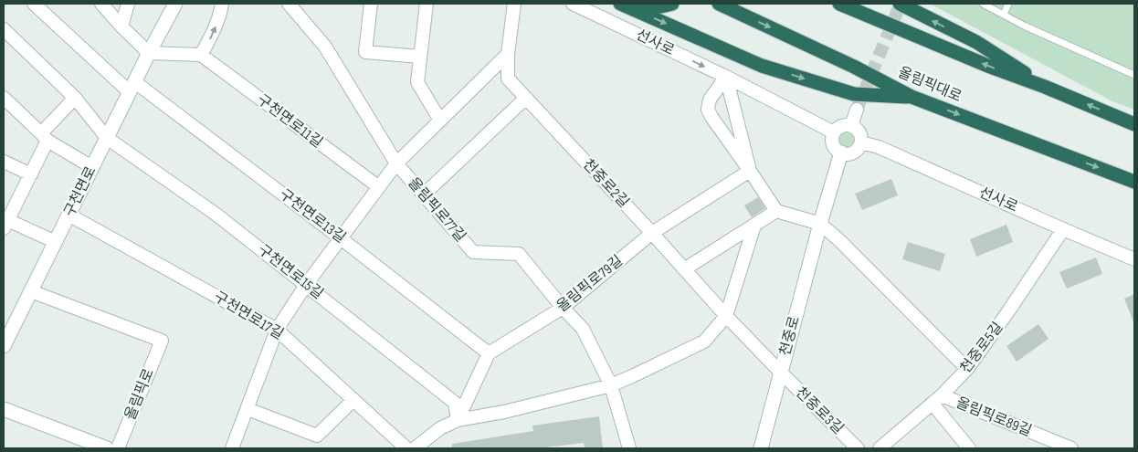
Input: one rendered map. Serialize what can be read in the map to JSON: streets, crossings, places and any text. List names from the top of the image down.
{
  "streets": {
    "highway": ["올림픽대로"],
    "main road": ["구천면로", "천중로"],
    "street": [
      "선사로",
      "구천면로11길",
      "천중로2길",
      "올림픽로77길",
      "구천면로13길",
      "구천면로15길",
      "올림픽로79길",
      "구천면로17길",
      "천중로5길",
      "올림픽로",
      "천중로3길",
      "올림픽로89길"
    ]
  },
  "crossings": [
    ["선사로", "천중로"],
    ["선사로", "천중로5길"],
    ["구천면로11길", "올림픽로77길"],
    ["천중로2길", "올림픽로77길"],
    ["천중로2길", "올림픽로79길"],
    ["천중로2길", "천중로"],
    ["천중로2길", "천중로3길"],
    ["구천면로", "구천면로13길"],
    ["구천면로", "구천면로15길"],
    ["구천면로", "구천면로17길"],
    ["구천면로", "올림픽로"],
    ["올림픽로77길", "구천면로13길"],
    ["올림픽로77길", "구천면로15길"],
    ["올림픽로77길", "올림픽로79길"],
    ["올림픽로77길", "구천면로17길"],
    ["구천면로13길", "올림픽로79길"],
    ["천중로", "천중로3길"],
    ["천중로5길", "올림픽로89길"]
  ]
}
